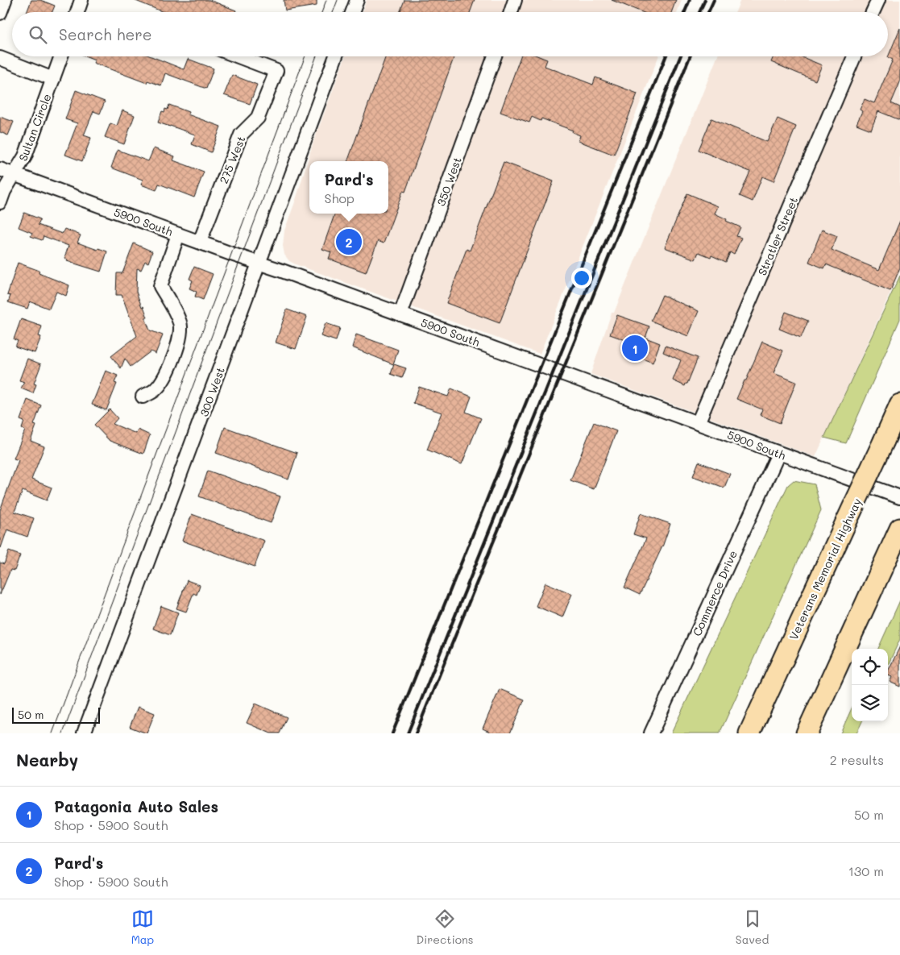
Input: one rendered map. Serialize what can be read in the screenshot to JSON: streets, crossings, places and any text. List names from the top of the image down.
{
  "streets": {
    "highway": ["Veterans Memorial Highway"],
    "street": [
      "Sultan Circle",
      "275 West",
      "350 West",
      "5900 South",
      "Stratler Street",
      "300 West",
      "Commerce Drive"
    ]
  },
  "crossings": [
    ["Sultan Circle", "5900 South"],
    ["275 West", "5900 South"],
    ["350 West", "5900 South"],
    ["5900 South", "Stratler Street"],
    ["5900 South", "300 West"],
    ["5900 South", "Commerce Drive"]
  ],
  "scale_bar": "50 m",
  "page": {
    "search": "Search here",
    "popup": ["Pard's", "Shop"],
    "pins": ["2", "1"],
    "scale": "50 m",
    "heading": ["Nearby", "2 results"],
    "list": [
      {
        "mark": "1",
        "name": "Patagonia Auto Sales",
        "note": "Shop · 5900 South",
        "value": "50 m"
      },
      {
        "mark": "2",
        "name": "Pard's",
        "note": "Shop · 5900 South",
        "value": "130 m"
      }
    ],
    "nav": ["Map", "Directions", "Saved"]
  }
}
